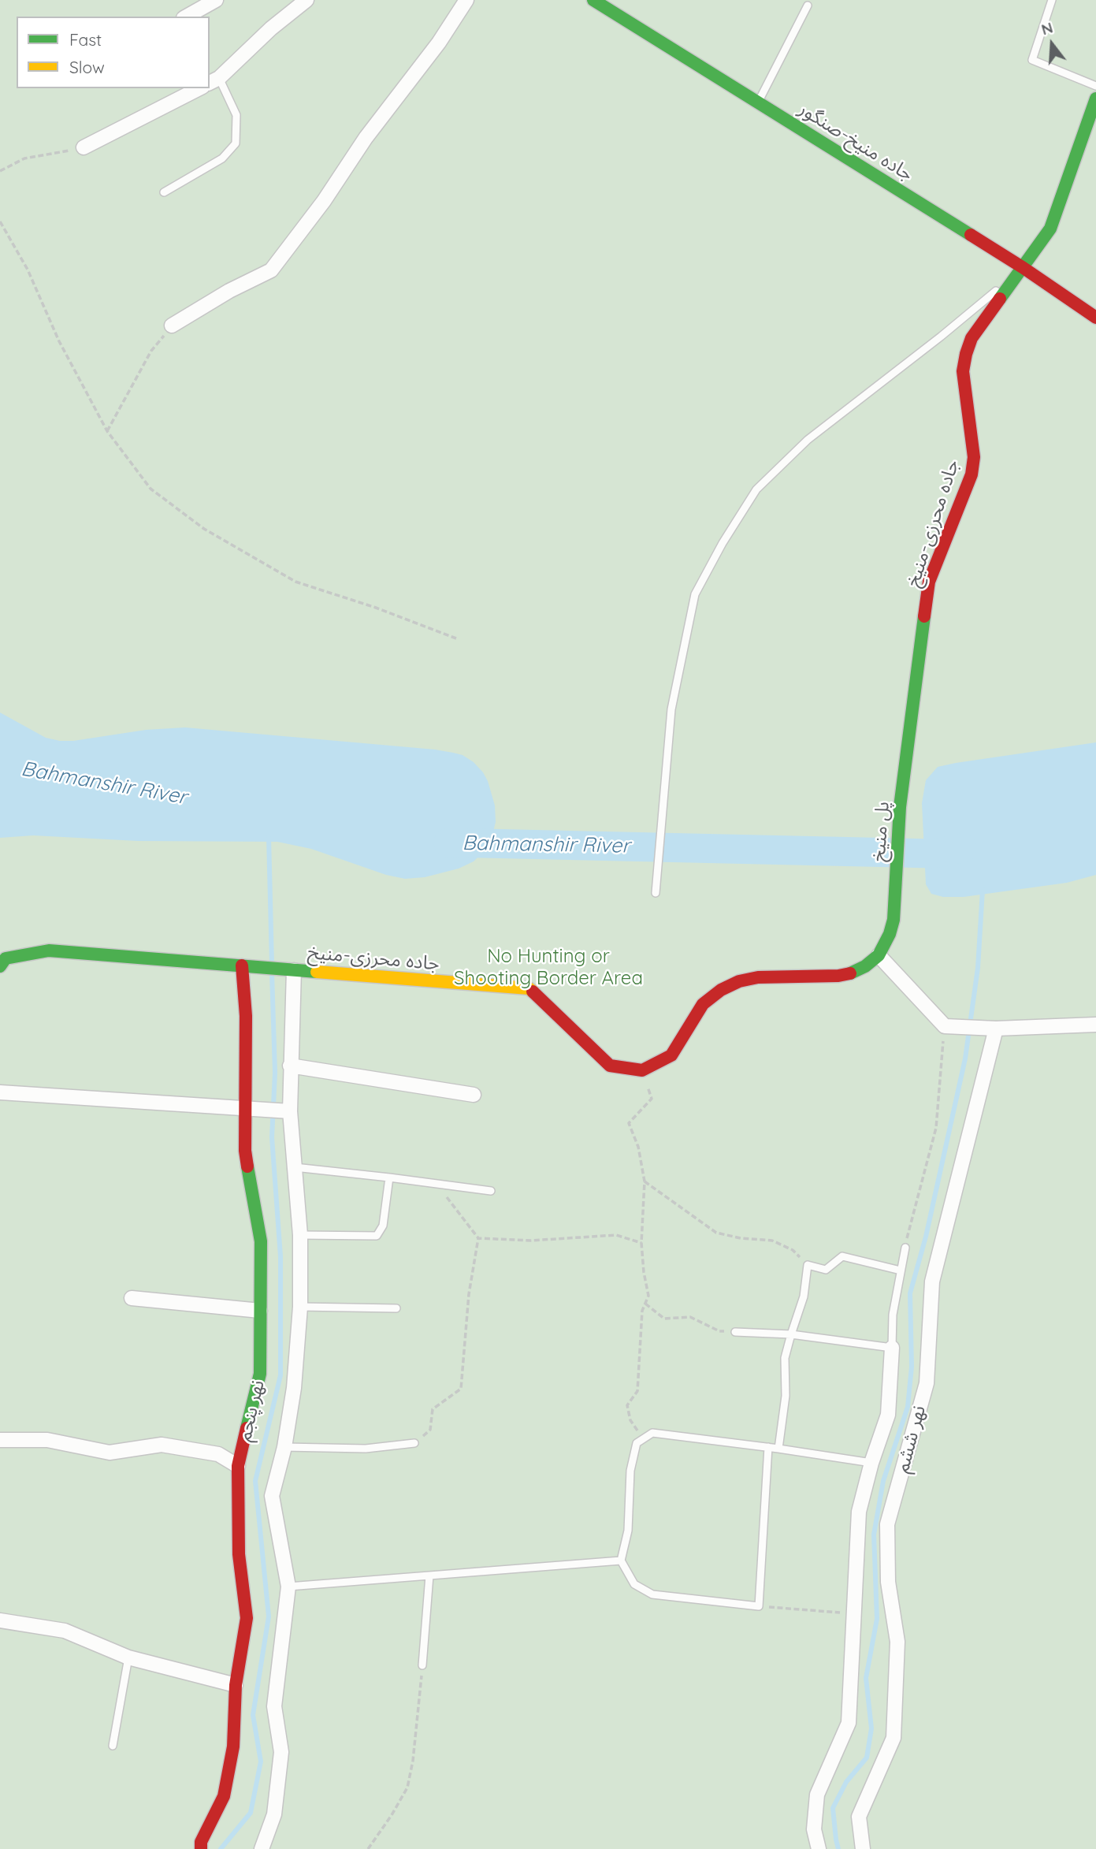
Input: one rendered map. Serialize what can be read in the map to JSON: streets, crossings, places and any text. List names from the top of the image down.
{
  "streets": {
    "main road": [
      "جاده منیخ-صنگور",
      "جاده محرزی-منیخ",
      "پل منیخ",
      "نهر پنجم"
    ],
    "street": ["نهر ششم"]
  },
  "crossings": [
    ["جاده منیخ-صنگور", "جاده محرزی-منیخ"],
    ["جاده محرزی-منیخ", "پل منیخ"],
    ["جاده محرزی-منیخ", "نهر پنجم"]
  ],
  "water": ["Bahmanshir River"],
  "parks": ["No Hunting or Shooting Border Area"],
  "legend": ["Fast", "Slow"],
  "north": "top"
}
